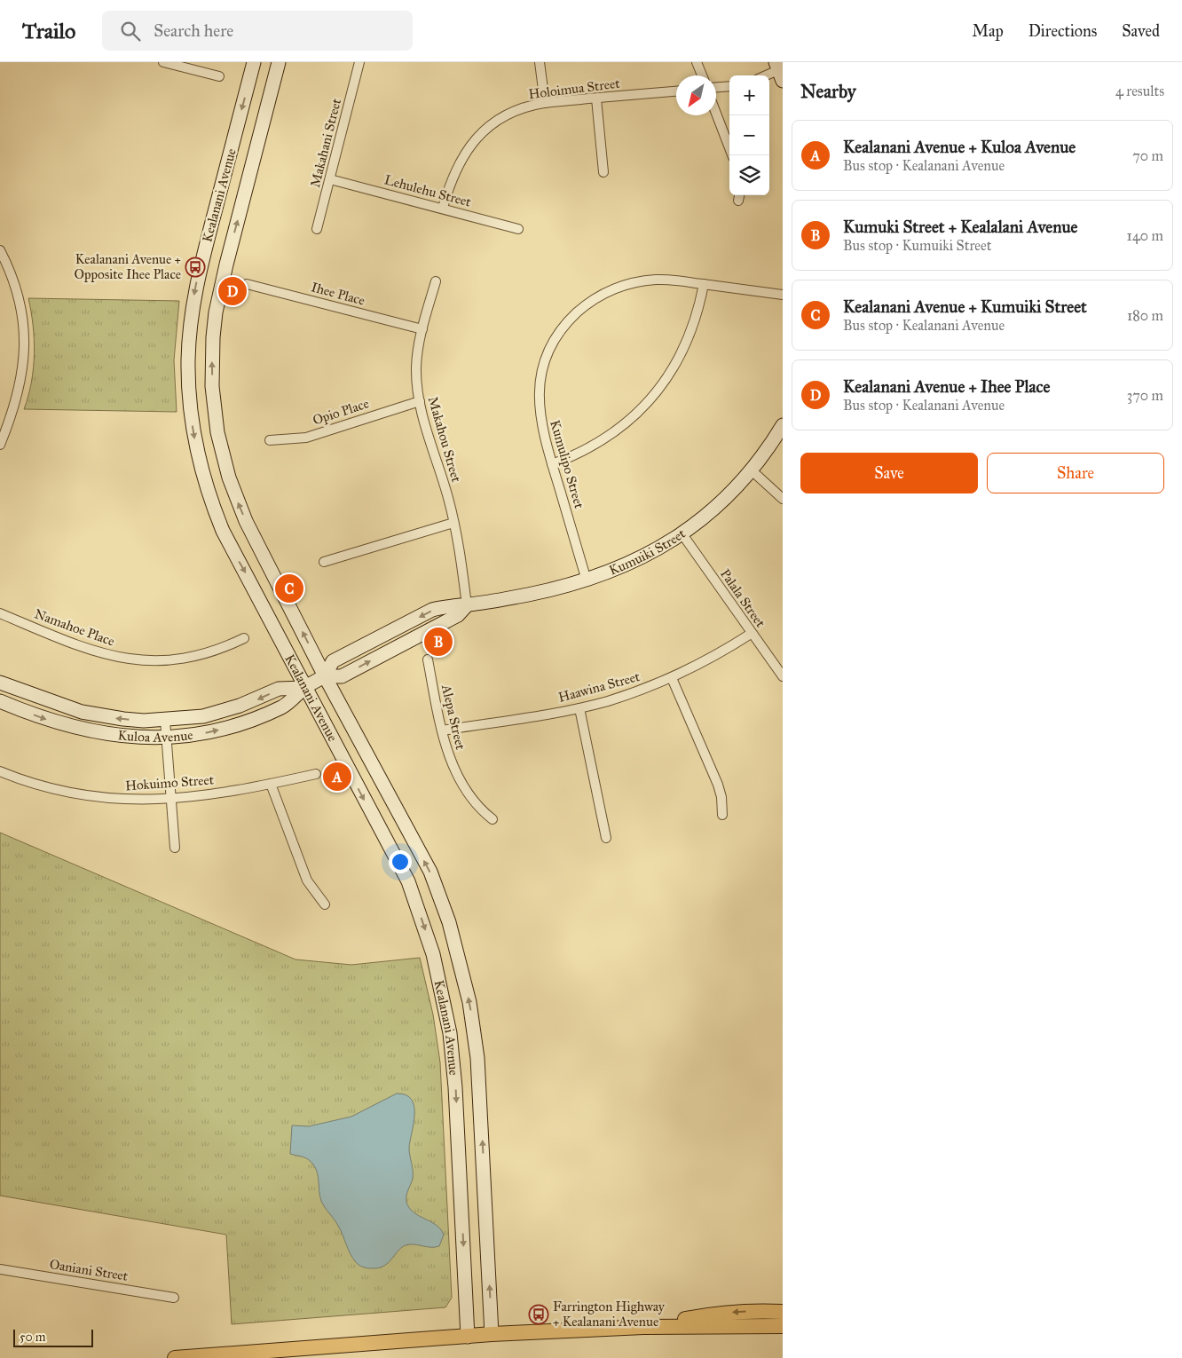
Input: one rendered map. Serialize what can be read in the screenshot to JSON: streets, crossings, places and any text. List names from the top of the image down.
{
  "streets": {
    "street": [
      "Holoimua Street",
      "Makahani Street",
      "Lehulehu Street",
      "Kealanani Avenue",
      "Ihee Place",
      "Opio Place",
      "Makahou Street",
      "Kumulipo Street",
      "Kumuiki Street",
      "Palala Street",
      "Namahoe Place",
      "Haawina Street",
      "Alepa Street",
      "Kuloa Avenue",
      "Hokuimo Street",
      "Oaniani Street"
    ]
  },
  "crossings": [
    ["Holoimua Street", "Lehulehu Street"],
    ["Makahani Street", "Lehulehu Street"],
    ["Kealanani Avenue", "Kumuiki Street"],
    ["Kealanani Avenue", "Kuloa Avenue"],
    ["Ihee Place", "Makahou Street"],
    ["Opio Place", "Makahou Street"],
    ["Makahou Street", "Kumuiki Street"],
    ["Kumulipo Street", "Kumuiki Street"],
    ["Kumuiki Street", "Palala Street"],
    ["Kumuiki Street", "Kuloa Avenue"],
    ["Palala Street", "Haawina Street"],
    ["Haawina Street", "Alepa Street"]
  ],
  "places": {
    "bus stop": ["Kealanani Avenue + Opposite Ihee Place", "Farrington Highway + Kealanani Avenue"]
  },
  "scale_bar": "50 m",
  "north": "bottom left",
  "page": {
    "header": "Trailo",
    "search": "Search here",
    "nav": ["Map", "Directions", "Saved"],
    "heading": ["Nearby", "4 results"],
    "map_buttons": ["+", "−"],
    "list": [
      {
        "mark": "A",
        "name": "Kealanani Avenue + Kuloa Avenue",
        "note": "Bus stop · Kealanani Avenue",
        "value": "70 m"
      },
      {
        "mark": "B",
        "name": "Kumuki Street + Kealalani Avenue",
        "note": "Bus stop · Kumuiki Street",
        "value": "140 m"
      },
      {
        "mark": "C",
        "name": "Kealanani Avenue + Kumuiki Street",
        "note": "Bus stop · Kealanani Avenue",
        "value": "180 m"
      },
      {
        "mark": "D",
        "name": "Kealanani Avenue + Ihee Place",
        "note": "Bus stop · Kealanani Avenue",
        "value": "370 m"
      }
    ],
    "pins": [
      "D",
      "C",
      "B",
      "A"
    ],
    "buttons": ["Save", "Share"],
    "scale": "50 m"
  }
}
